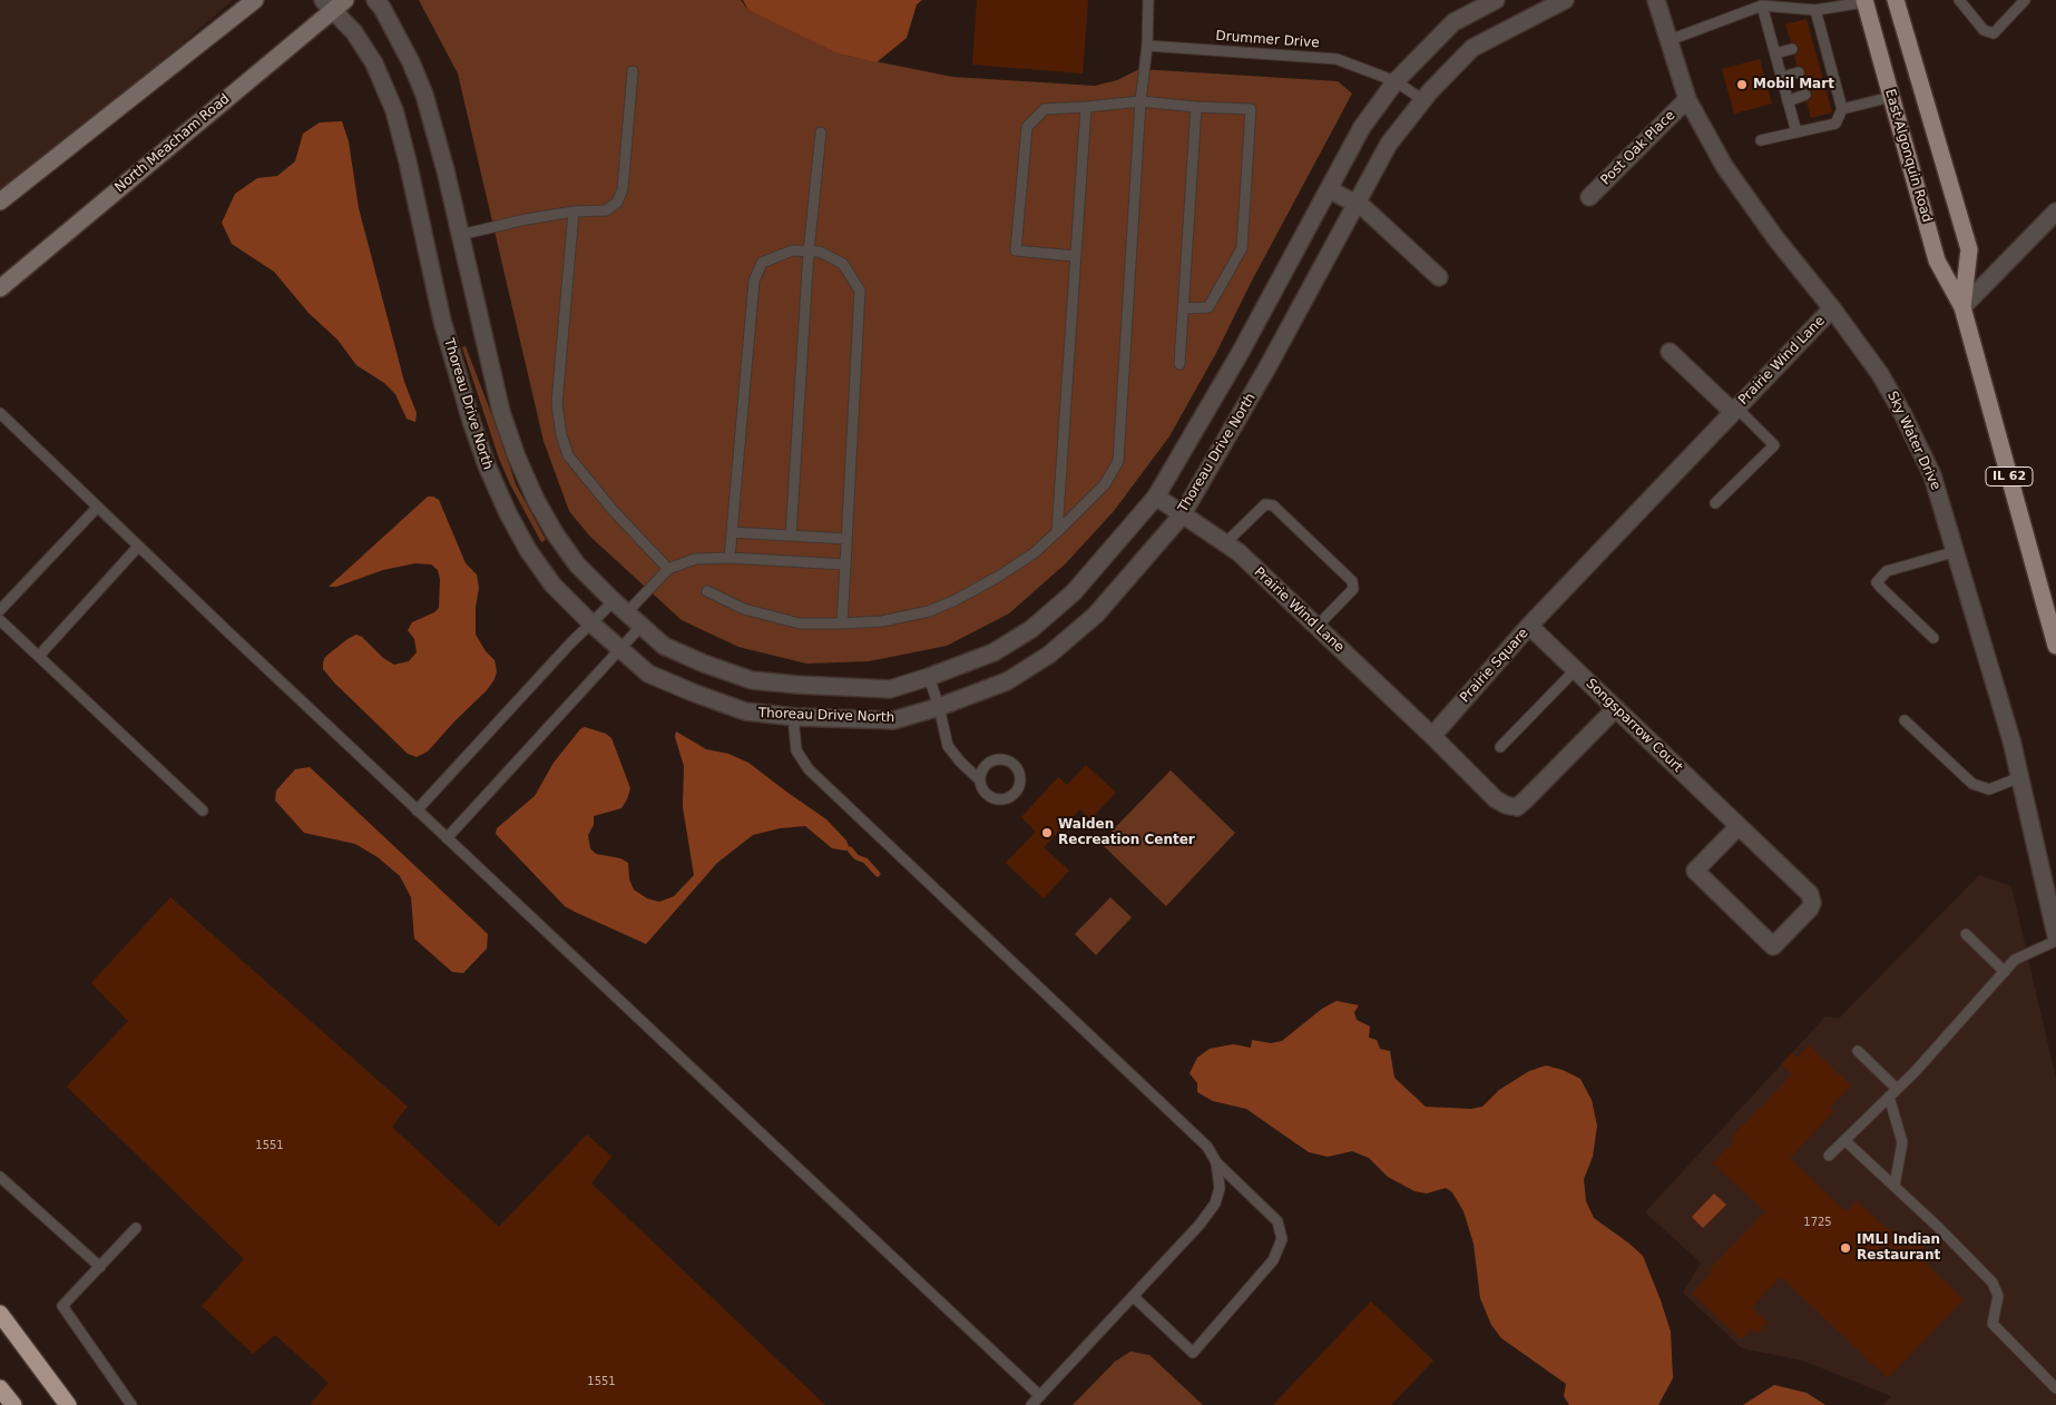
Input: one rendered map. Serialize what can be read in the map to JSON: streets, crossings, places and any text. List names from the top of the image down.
{
  "streets": {
    "main road": ["North Meacham Road", "East Algonquin Road", "IL 62"],
    "street": [
      "Post Oak Place",
      "Prairie Wind Lane",
      "Thoreau Drive North",
      "Sky Water Drive",
      "Prairie Square",
      "Songsparrow Court"
    ],
    "lane": ["Drummer Drive"]
  },
  "crossings": [
    ["Drummer Drive", "Thoreau Drive North"],
    ["North Meacham Road", "Thoreau Drive North"],
    ["Post Oak Place", "Sky Water Drive"],
    ["Prairie Wind Lane", "Thoreau Drive North"],
    ["Prairie Wind Lane", "Sky Water Drive"],
    ["Prairie Wind Lane", "Prairie Square"],
    ["Prairie Square", "Songsparrow Court"]
  ],
  "places": ["Mobil Mart", "Walden Recreation Center", "IMLI Indian Restaurant"],
  "house_numbers": ["1551", "1725", "1551"]
}
